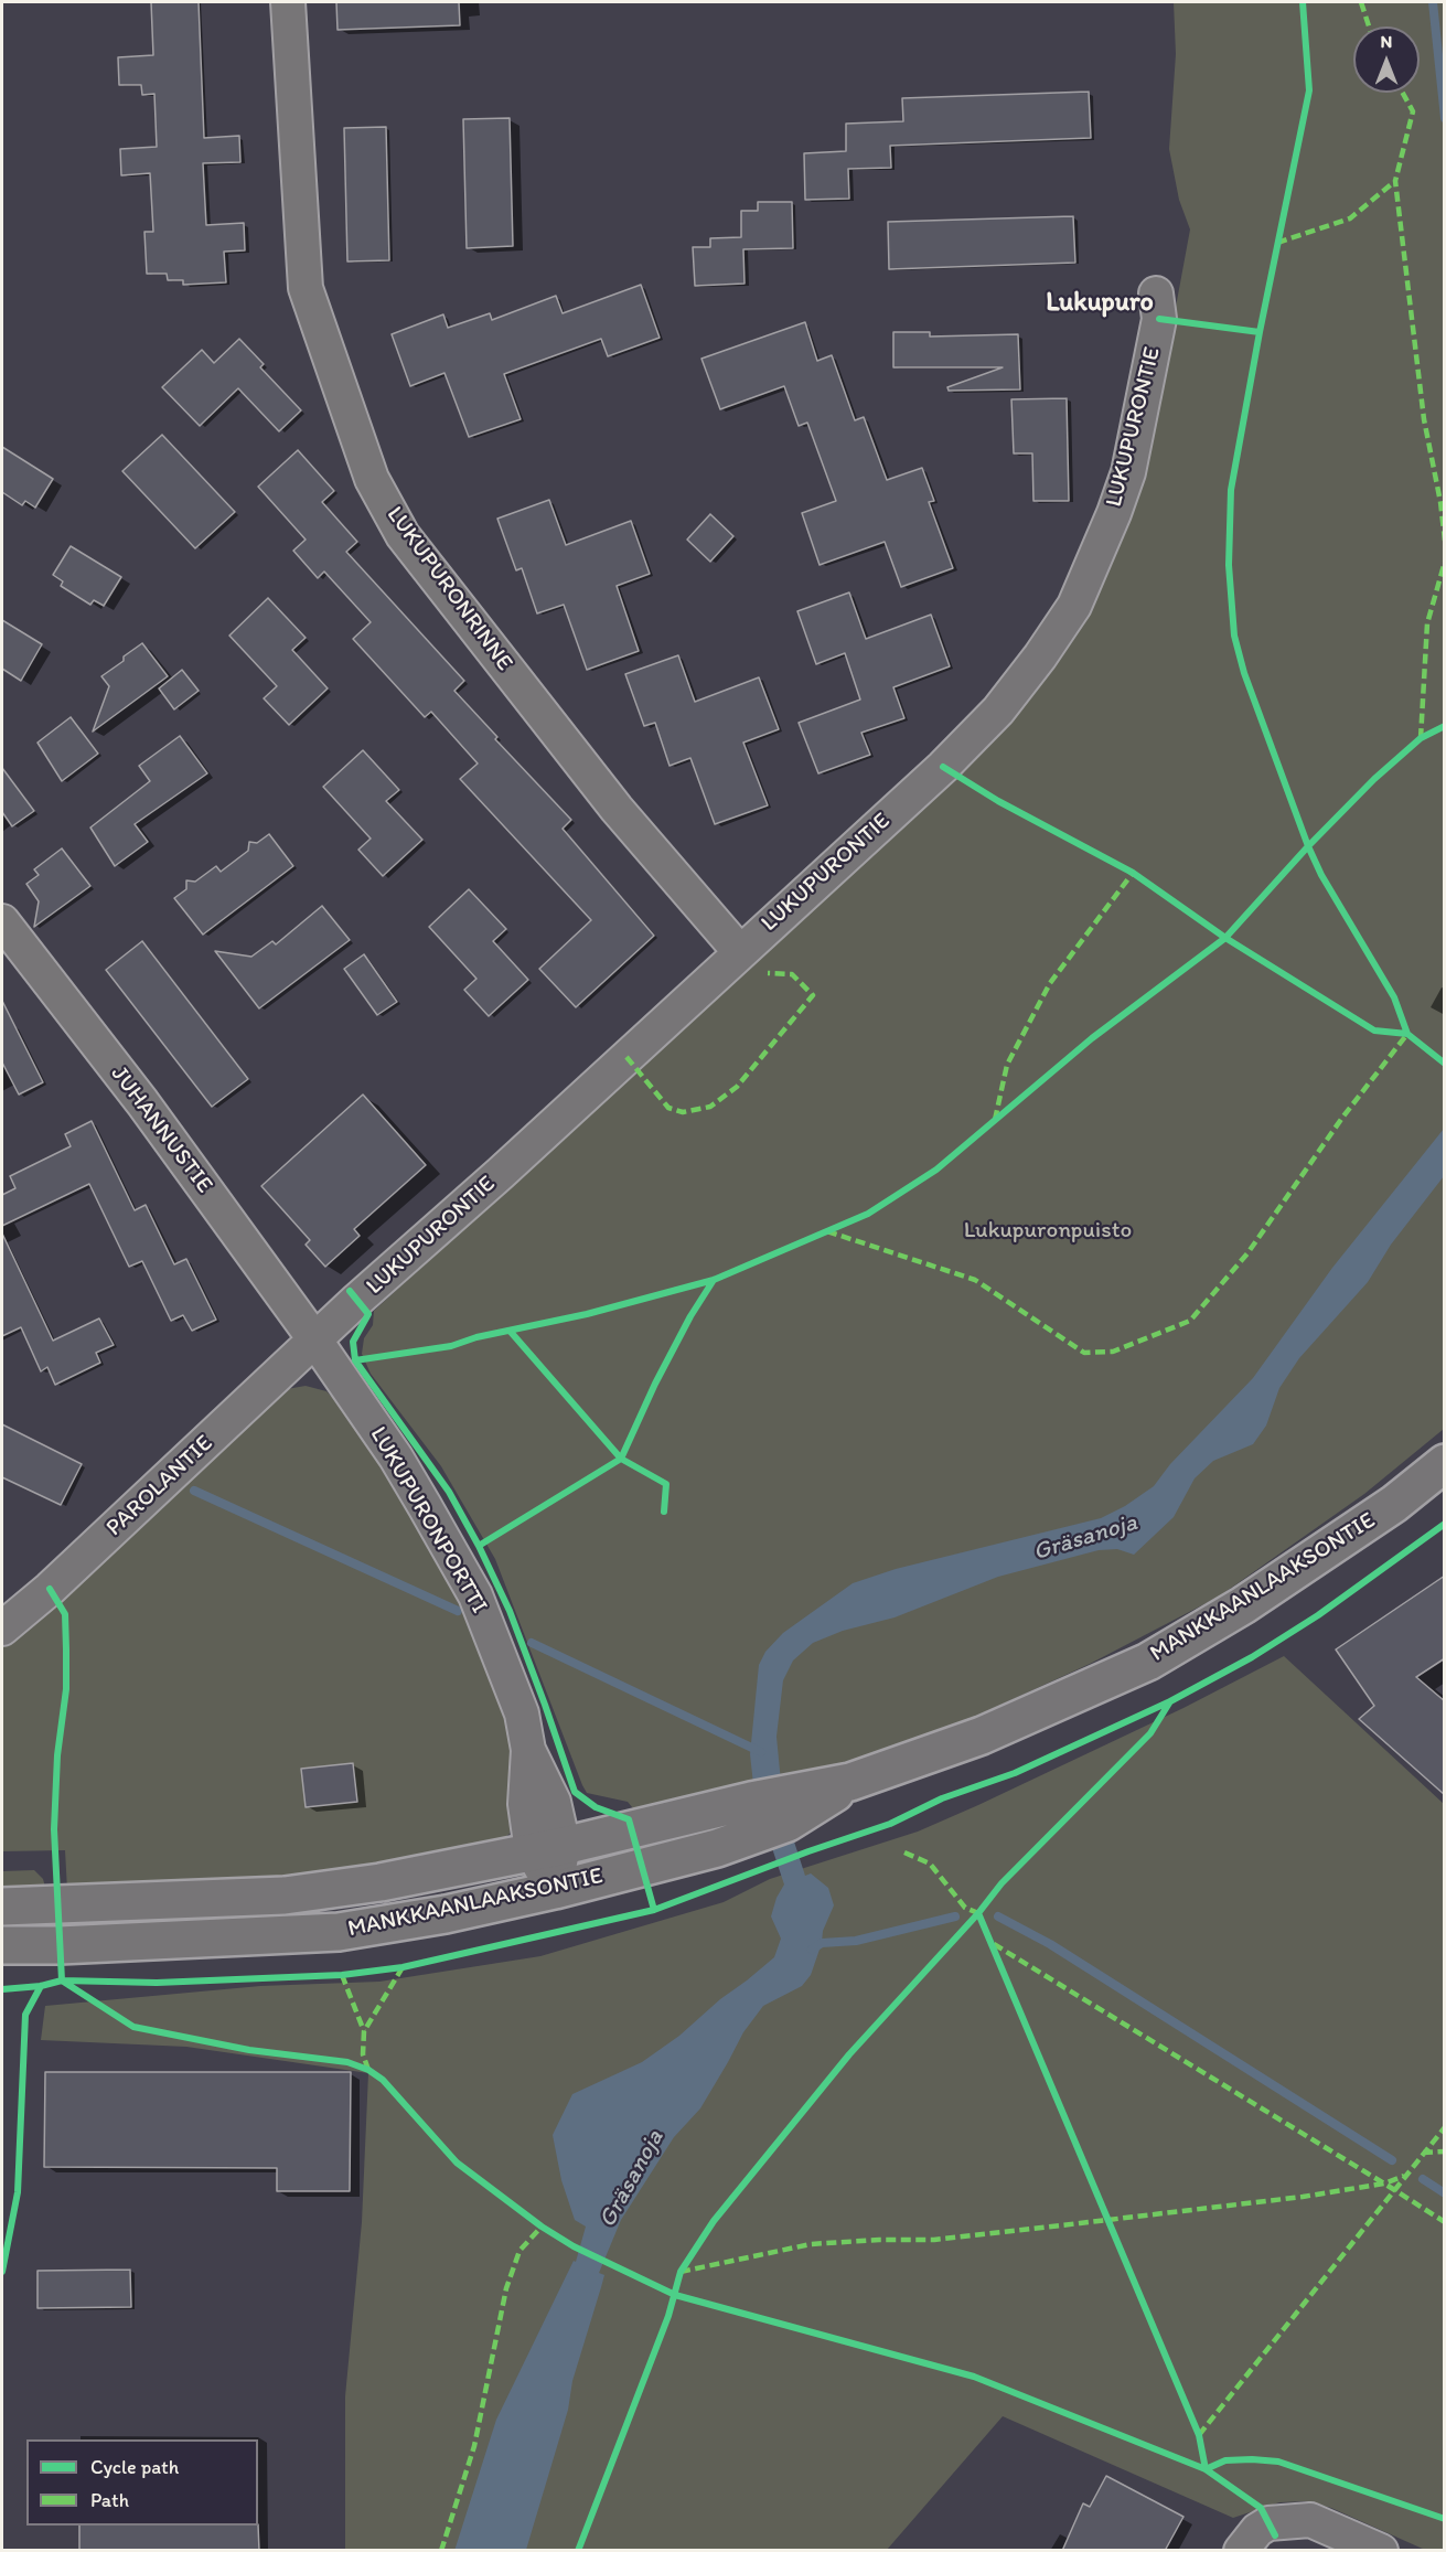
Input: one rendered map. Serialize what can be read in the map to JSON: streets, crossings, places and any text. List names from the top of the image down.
{
  "streets": {
    "main road": ["MANKKAANLAAKSONTIE"],
    "street": [
      "LUKUPURONTIE",
      "LUKUPURONRINNE",
      "JUHANNUSTIE",
      "PAROLANTIE",
      "LUKUPURONPORTTI"
    ]
  },
  "crossings": [
    ["LUKUPURONTIE", "LUKUPURONRINNE"],
    ["LUKUPURONTIE", "JUHANNUSTIE"],
    ["LUKUPURONTIE", "PAROLANTIE"],
    ["LUKUPURONTIE", "LUKUPURONPORTTI"],
    ["JUHANNUSTIE", "PAROLANTIE"],
    ["JUHANNUSTIE", "LUKUPURONPORTTI"],
    ["PAROLANTIE", "LUKUPURONPORTTI"],
    ["LUKUPURONPORTTI", "MANKKAANLAAKSONTIE"]
  ],
  "districts": ["Lukupuro"],
  "water": ["Gräsanoja"],
  "parks": ["Lukupuronpuisto"],
  "legend": ["Cycle path", "Path"],
  "north": "top"
}
